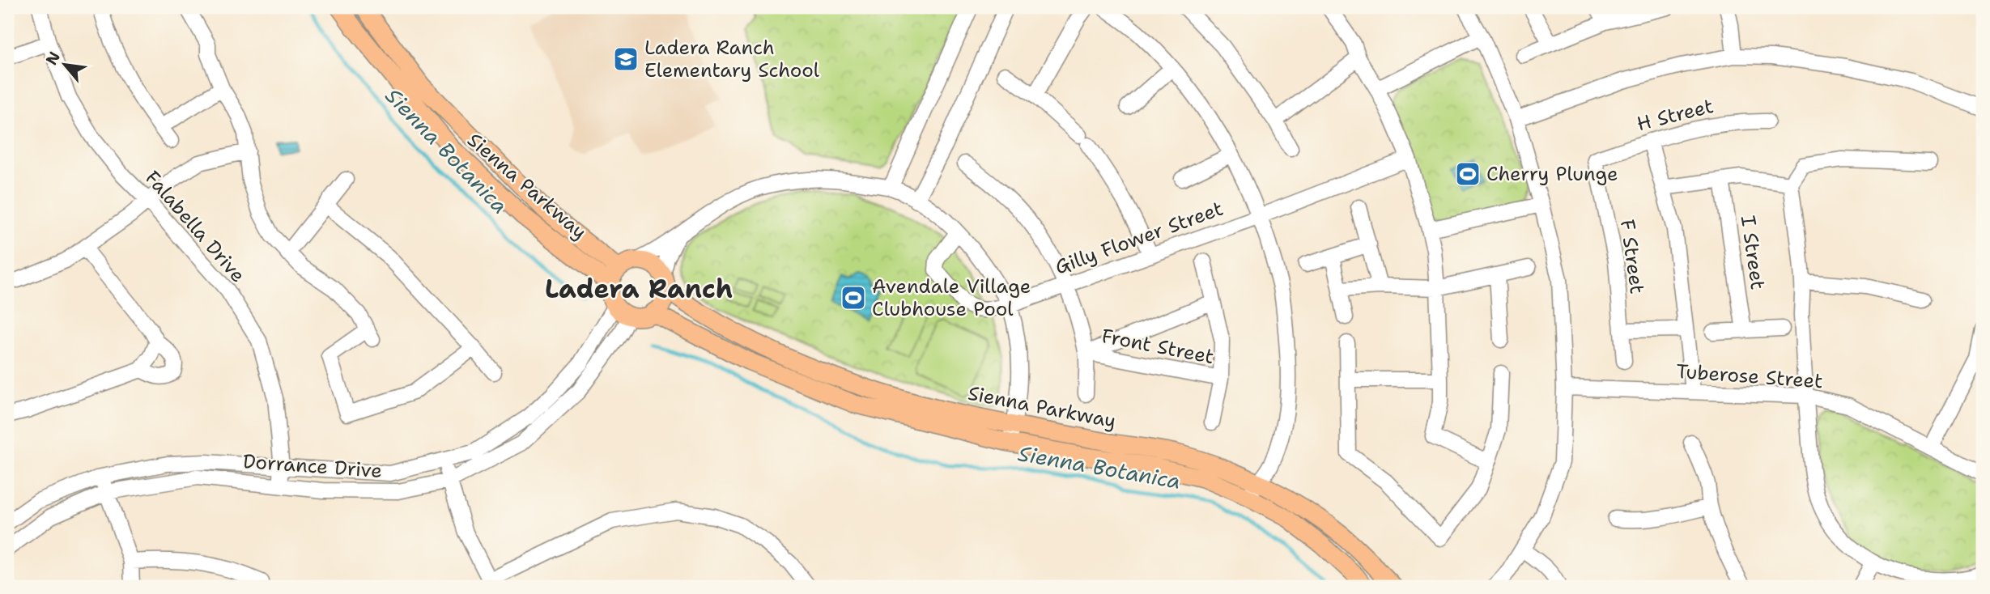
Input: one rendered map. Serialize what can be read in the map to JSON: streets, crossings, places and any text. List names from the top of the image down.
{
  "streets": {
    "main road": ["Sienna Parkway"],
    "street": [
      "H Street",
      "Falabella Drive",
      "Gilly Flower Street",
      "I Street",
      "F Street",
      "Front Street",
      "Tuberose Street",
      "Dorrance Drive"
    ]
  },
  "crossings": [
    ["H Street", "F Street"],
    ["Sienna Parkway", "Dorrance Drive"],
    ["Falabella Drive", "Dorrance Drive"]
  ],
  "districts": ["Ladera Ranch"],
  "water": ["Sienna Botanica"],
  "places": {
    "school or university": ["Ladera Ranch Elementary School"],
    "sports": ["Cherry Plunge", "Avendale Village Clubhouse Pool"]
  },
  "north": "top left"
}
